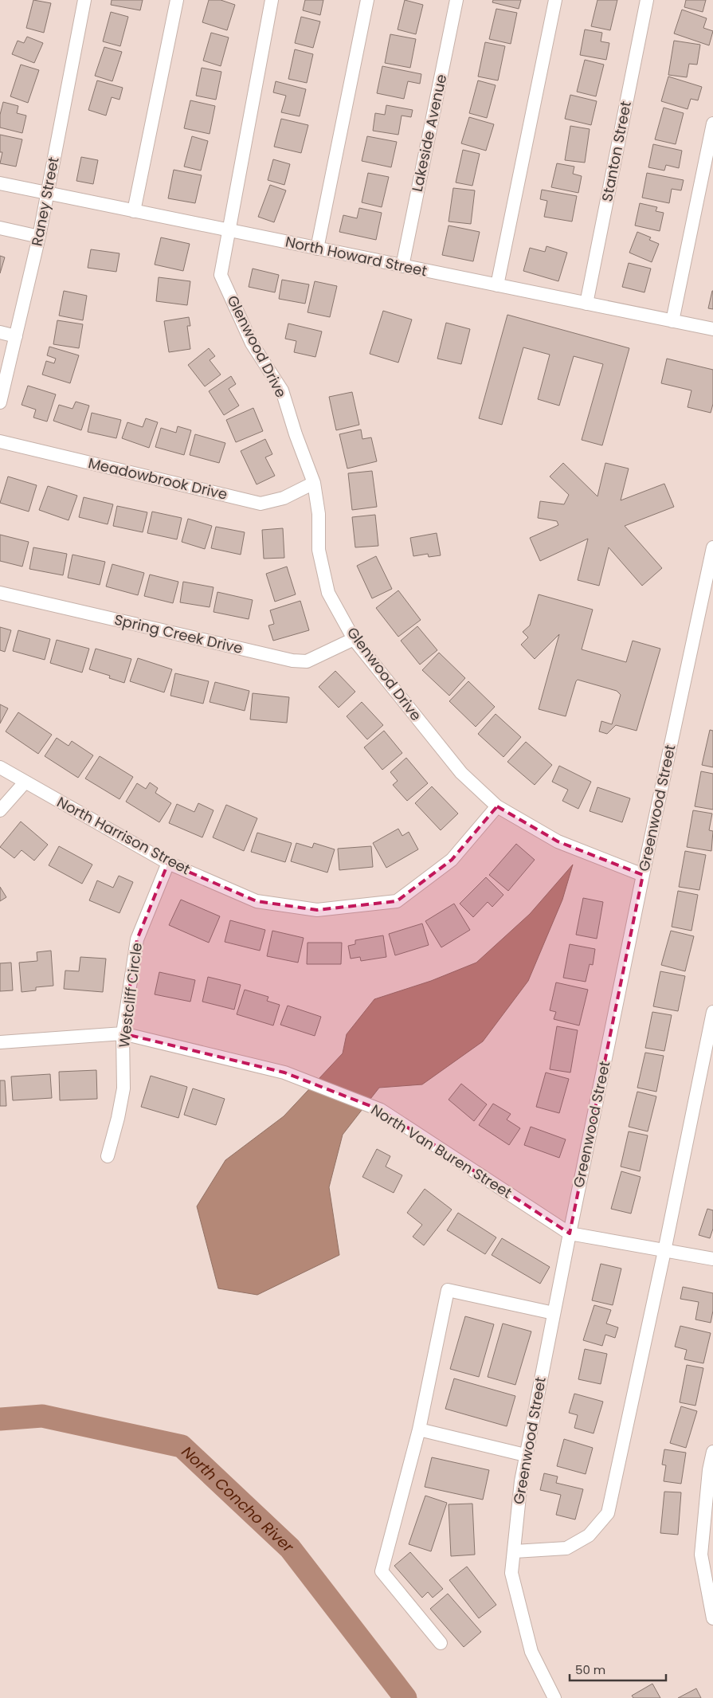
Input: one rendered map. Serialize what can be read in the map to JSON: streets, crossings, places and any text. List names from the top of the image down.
{
  "streets": {
    "street": [
      "Lakeside Avenue",
      "Stanton Street",
      "Raney Street",
      "North Howard Street",
      "Glenwood Drive",
      "Meadowbrook Drive",
      "Spring Creek Drive",
      "Greenwood Street",
      "North Harrison Street",
      "Westcliff Circle",
      "North Van Buren Street"
    ]
  },
  "crossings": [
    ["Lakeside Avenue", "North Howard Street"],
    ["Stanton Street", "North Howard Street"],
    ["Raney Street", "North Howard Street"],
    ["North Howard Street", "Glenwood Drive"],
    ["Glenwood Drive", "Meadowbrook Drive"],
    ["Glenwood Drive", "Spring Creek Drive"],
    ["Glenwood Drive", "Greenwood Street"],
    ["Glenwood Drive", "North Harrison Street"],
    ["Greenwood Street", "North Van Buren Street"],
    ["North Harrison Street", "Westcliff Circle"],
    ["Westcliff Circle", "North Van Buren Street"]
  ],
  "water": ["North Concho River"],
  "scale_bar": "50 m"
}
